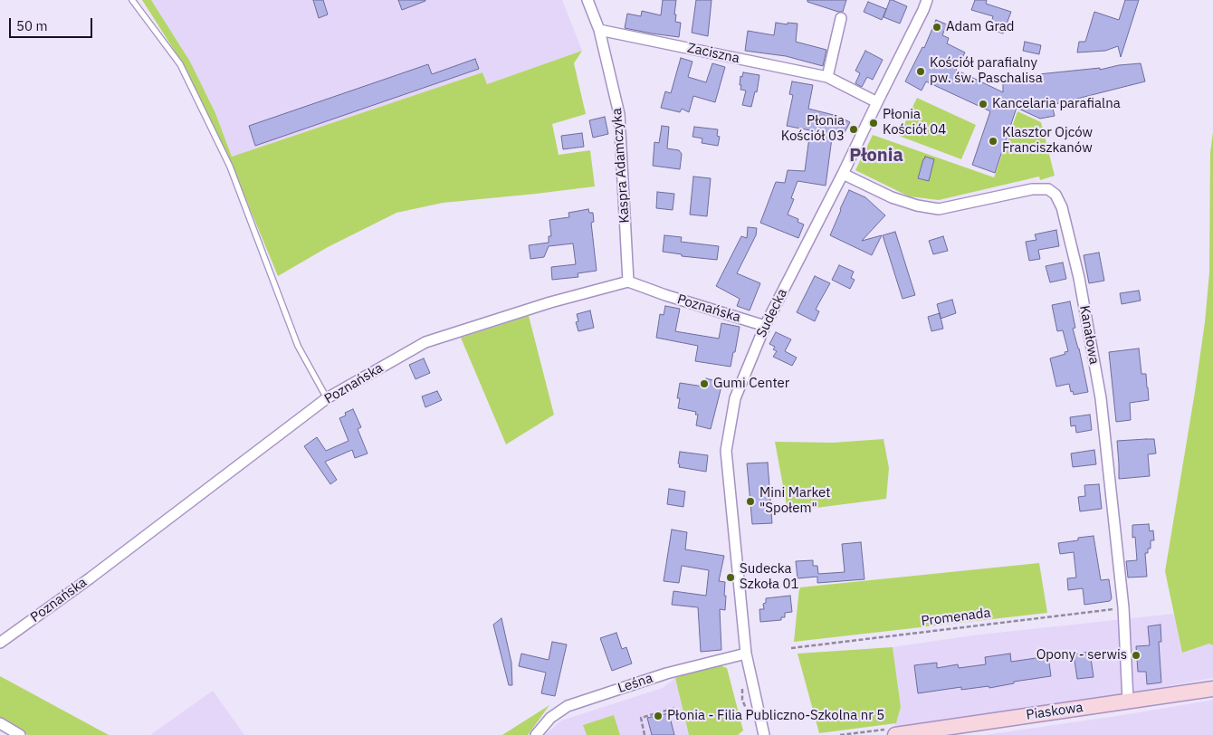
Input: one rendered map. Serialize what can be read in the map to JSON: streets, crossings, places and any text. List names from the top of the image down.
{
  "streets": {
    "main road": ["Piaskowa"],
    "street": [
      "Zaciszna",
      "Kaspra Adamczyka",
      "Poznańska",
      "Sudecka",
      "Kanałowa",
      "Leśna"
    ],
    "path": ["Promenada"]
  },
  "crossings": [
    ["Zaciszna", "Kaspra Adamczyka"],
    ["Zaciszna", "Sudecka"],
    ["Kaspra Adamczyka", "Poznańska"],
    ["Poznańska", "Sudecka"],
    ["Sudecka", "Kanałowa"],
    ["Sudecka", "Leśna"],
    ["Kanałowa", "Promenada"],
    ["Kanałowa", "Piaskowa"]
  ],
  "districts": ["Płonia"],
  "places": [
    "Adam Grad",
    "Kościół parafialny pw. św. Paschalisa",
    "Kancelaria parafialna",
    "Płonia Kościół 04",
    "Płonia Kościół 03",
    "Klasztor Ojców Franciszkanów",
    "Gumi Center",
    "Mini Market \"Społem\"",
    "Sudecka Szkoła 01",
    "Opony - serwis",
    "Płonia - Filia Publiczno-Szkolna nr 5"
  ],
  "scale_bar": "50 m"
}
